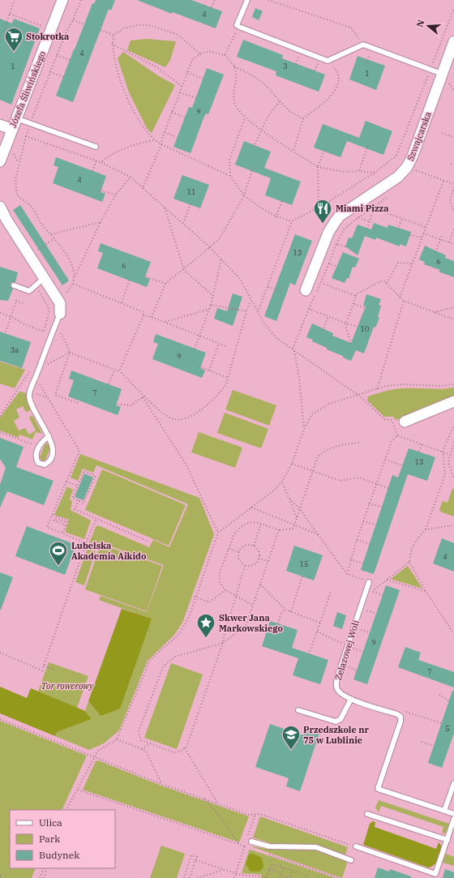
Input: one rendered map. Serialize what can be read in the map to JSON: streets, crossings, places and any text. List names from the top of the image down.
{
  "streets": {
    "street": ["Józefa Śliwińskiego", "Szwajcarska"],
    "lane": ["Żelazowej Woli"]
  },
  "parks": ["Tor rowerowy"],
  "places": {
    "supermarket": ["Stokrotka"],
    "restaurant": ["Miami Pizza"],
    "sports": ["Lubelska Akademia Aikido"],
    "place": ["Skwer Jana Markowskiego"],
    "school or university": ["Przedszkole nr 75 w Lublinie"]
  },
  "house_numbers": [
    "4",
    "4",
    "1",
    "3",
    "1",
    "9",
    "4",
    "11",
    "13",
    "6",
    "6",
    "10",
    "3a",
    "9",
    "7",
    "13",
    "4",
    "15",
    "9",
    "7",
    "5"
  ],
  "legend": ["Ulica", "Park", "Budynek"],
  "north": "left"
}
